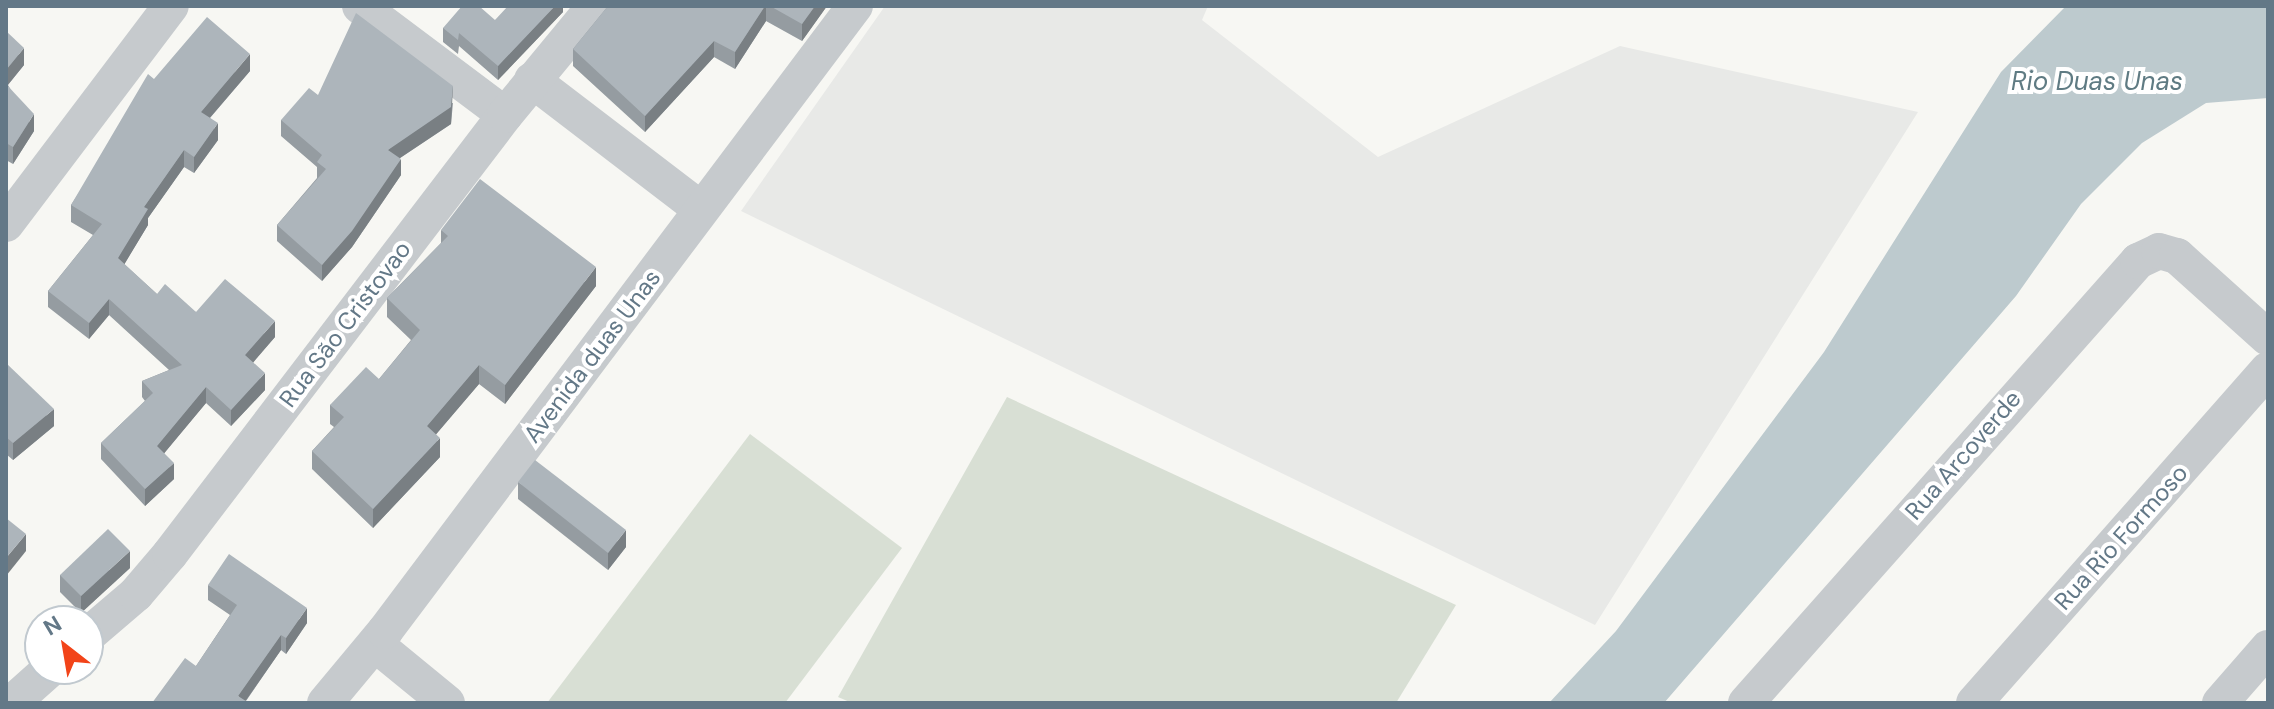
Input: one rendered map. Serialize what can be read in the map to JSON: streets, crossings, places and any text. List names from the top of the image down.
{
  "streets": {
    "street": [
      "Rua São Cristovao",
      "Avenida duas Unas",
      "Rua Arcoverde",
      "Rua Rio Formoso"
    ]
  },
  "water": ["Rio Duas Unas"],
  "north": "top left"
}
